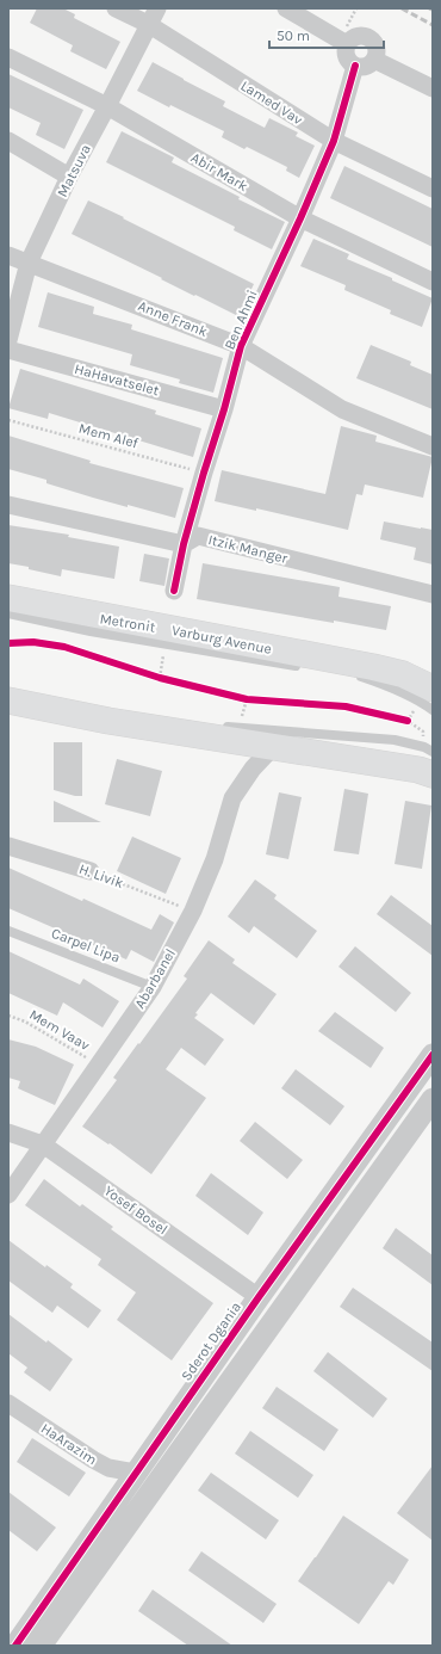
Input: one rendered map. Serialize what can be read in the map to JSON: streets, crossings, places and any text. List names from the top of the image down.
{
  "streets": {
    "main road": ["Varburg Avenue"],
    "street": [
      "Lamed Vav",
      "Matsuva",
      "Abir Mark",
      "Anne Frank",
      "Ben Ahmi",
      "HaHavatselet",
      "Itzik Manger",
      "H. Livik",
      "Abarbanel",
      "Yosef Bosel",
      "Sderot Dgania",
      "HaArazim"
    ],
    "lane": ["Metronit", "Carpel Lipa"],
    "path": ["Mem Alef", "Mem Vaav"]
  },
  "crossings": [
    ["Lamed Vav", "Matsuva"],
    ["Lamed Vav", "Ben Ahmi"],
    ["Matsuva", "Abir Mark"],
    ["Matsuva", "Anne Frank"],
    ["Abir Mark", "Ben Ahmi"],
    ["Anne Frank", "Ben Ahmi"],
    ["Ben Ahmi", "HaHavatselet"],
    ["Ben Ahmi", "Mem Alef"],
    ["Ben Ahmi", "Itzik Manger"],
    ["H. Livik", "Abarbanel"],
    ["Carpel Lipa", "Abarbanel"],
    ["Abarbanel", "Mem Vaav"],
    ["Abarbanel", "Yosef Bosel"],
    ["Yosef Bosel", "Sderot Dgania"],
    ["Sderot Dgania", "HaArazim"]
  ],
  "scale_bar": "50 m"
}
